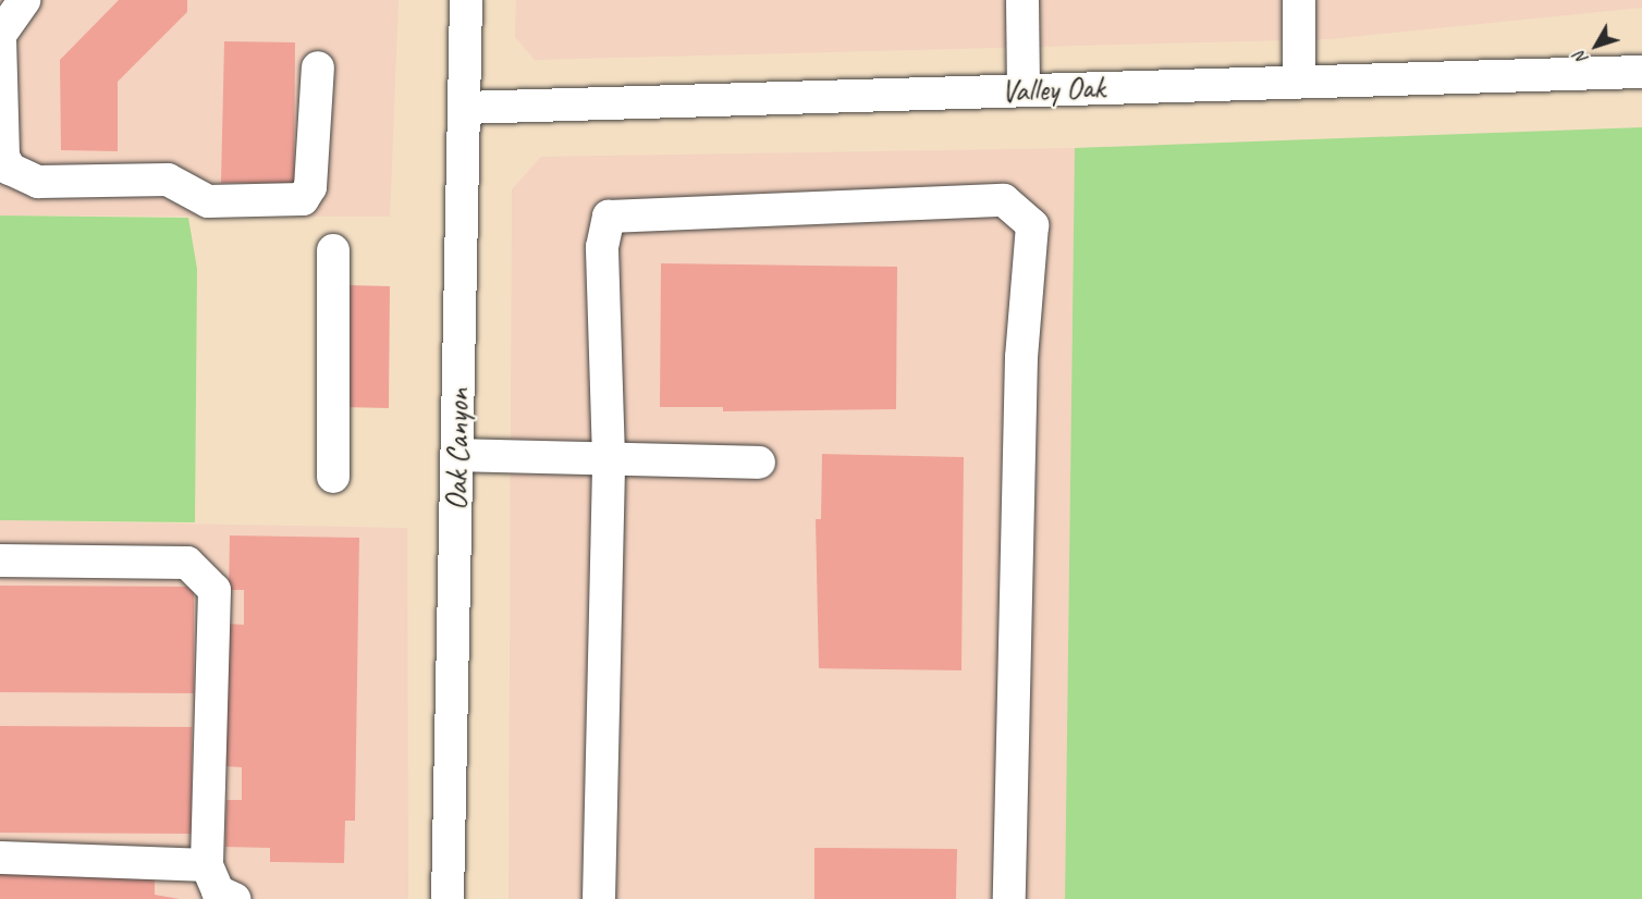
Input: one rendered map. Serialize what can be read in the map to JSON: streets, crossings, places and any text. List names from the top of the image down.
{
  "streets": {
    "street": ["Valley Oak", "Oak Canyon"]
  },
  "crossings": [
    ["Valley Oak", "Oak Canyon"]
  ],
  "north": "bottom left"
}
